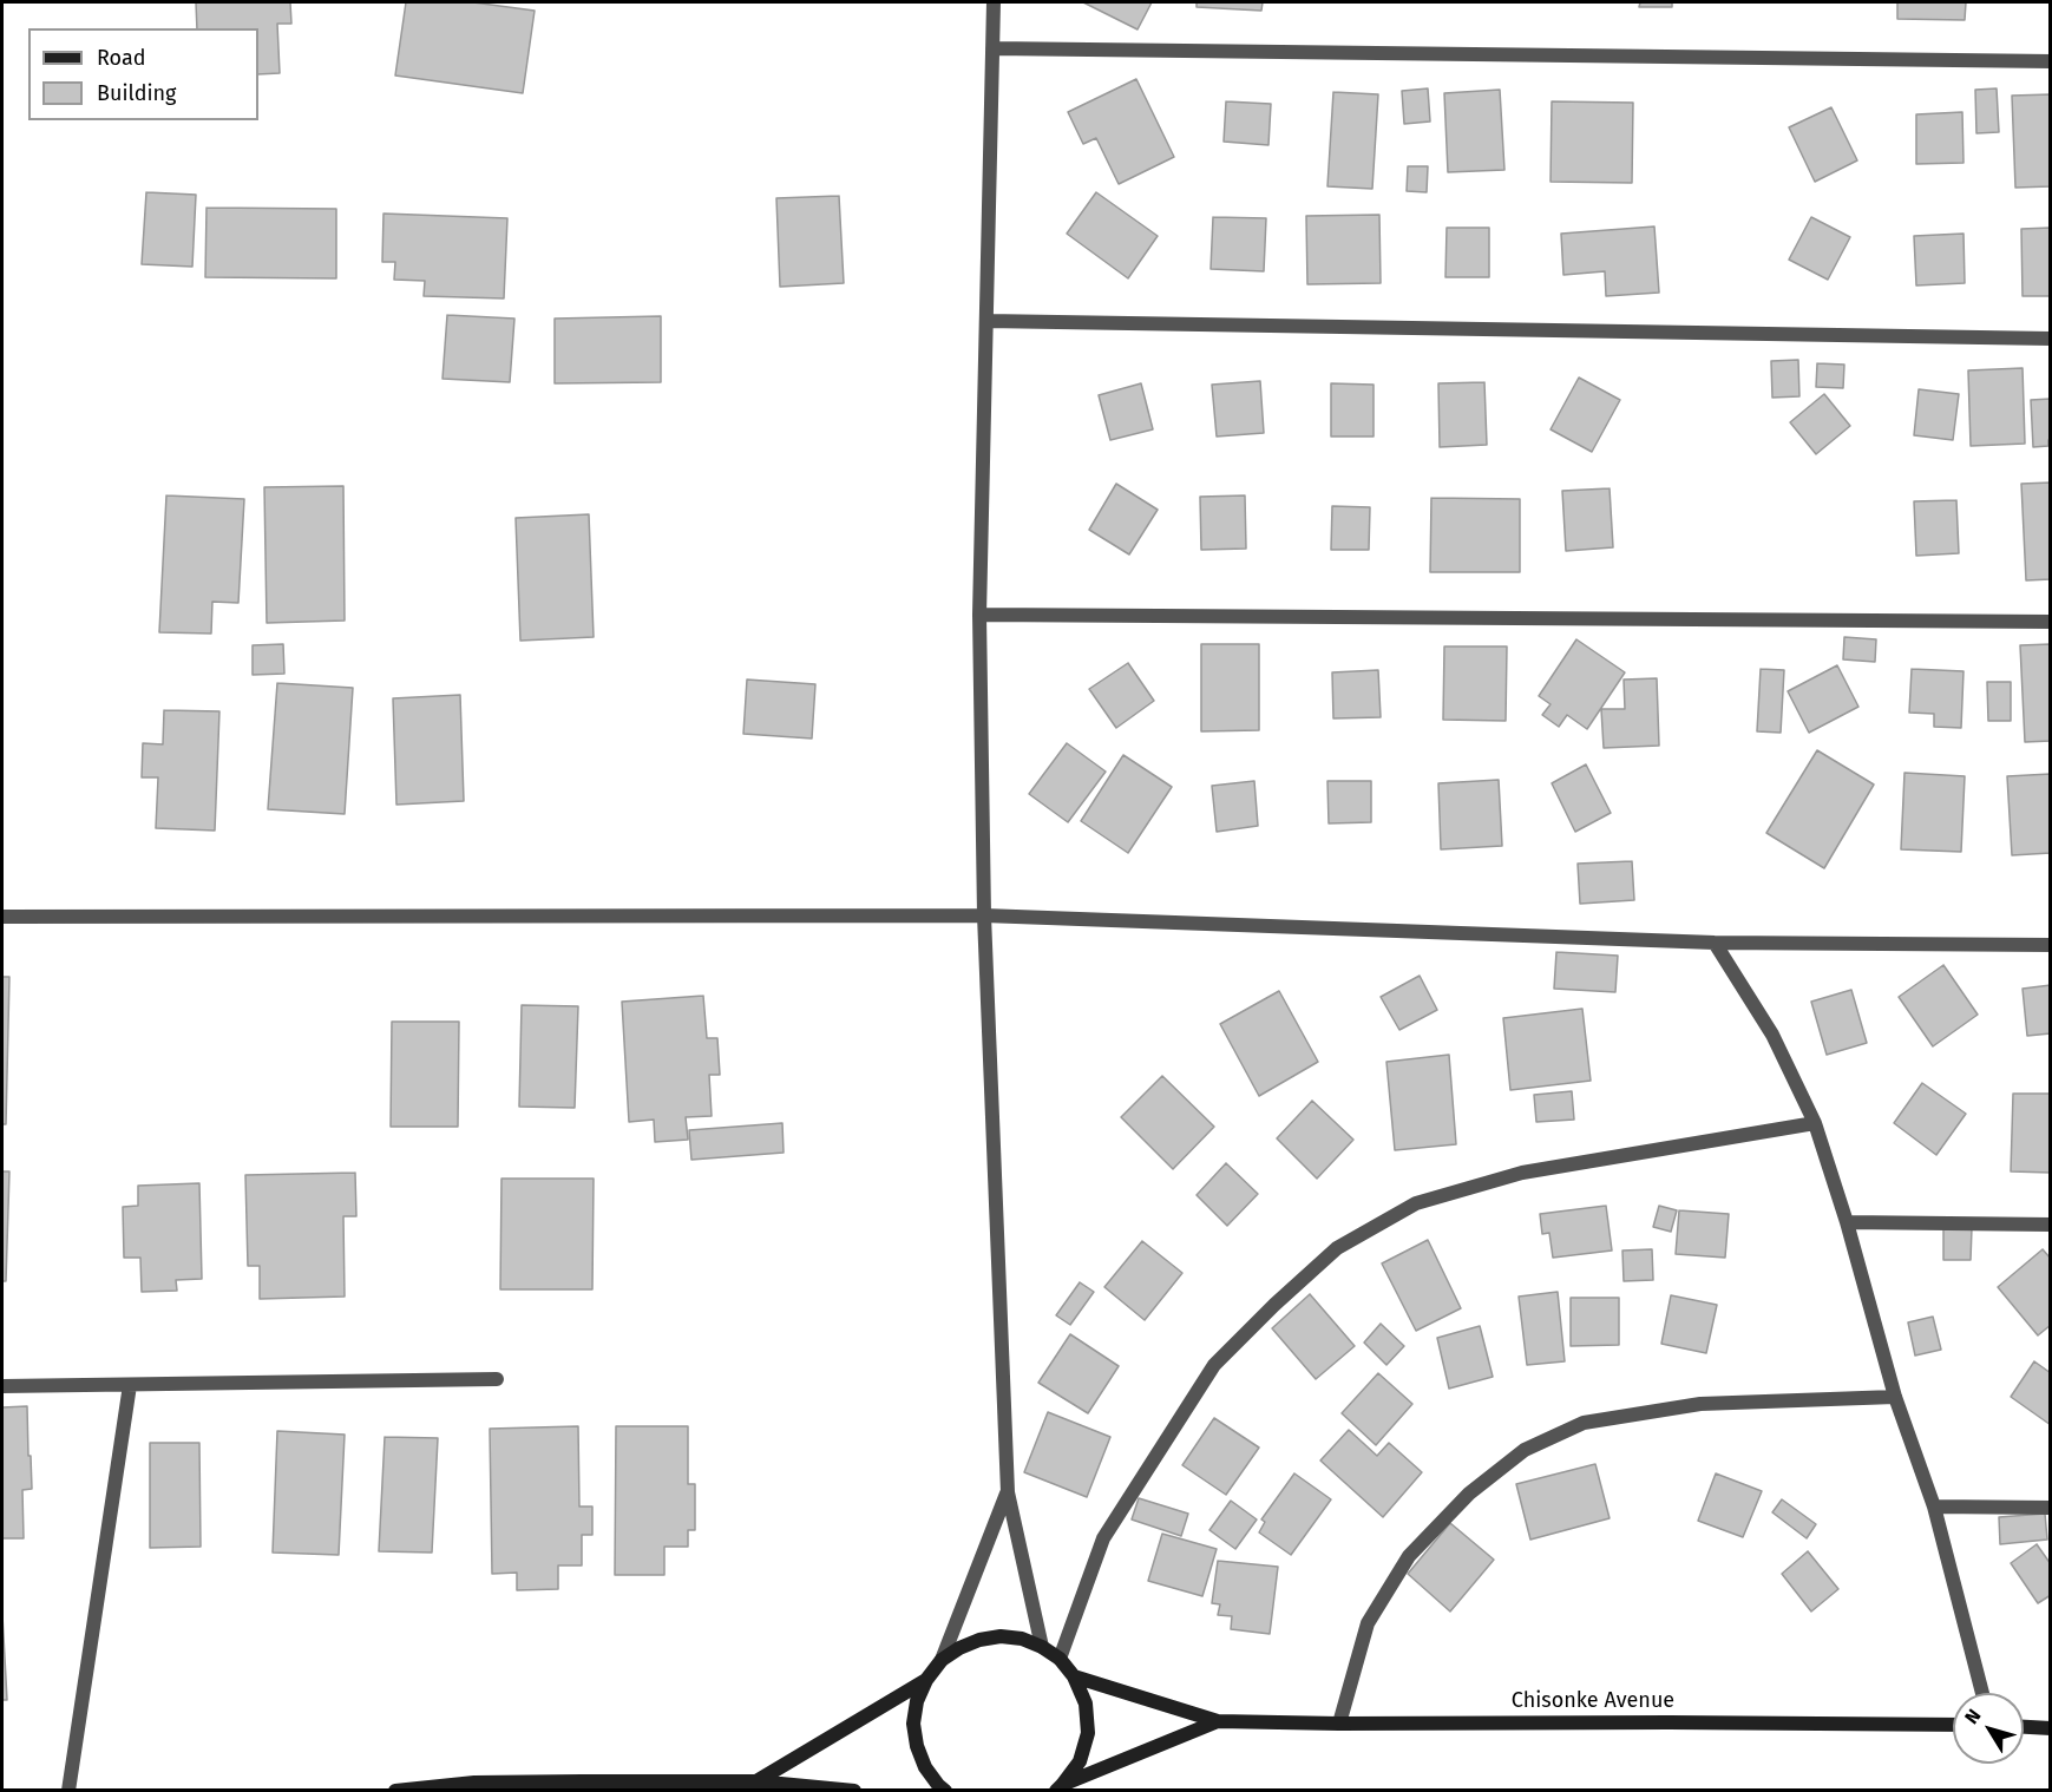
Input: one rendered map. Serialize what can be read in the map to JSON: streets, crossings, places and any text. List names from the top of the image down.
{
  "streets": {
    "street": ["Chisonke Avenue"]
  },
  "legend": ["Road", "Building"],
  "north": "top left"
}
